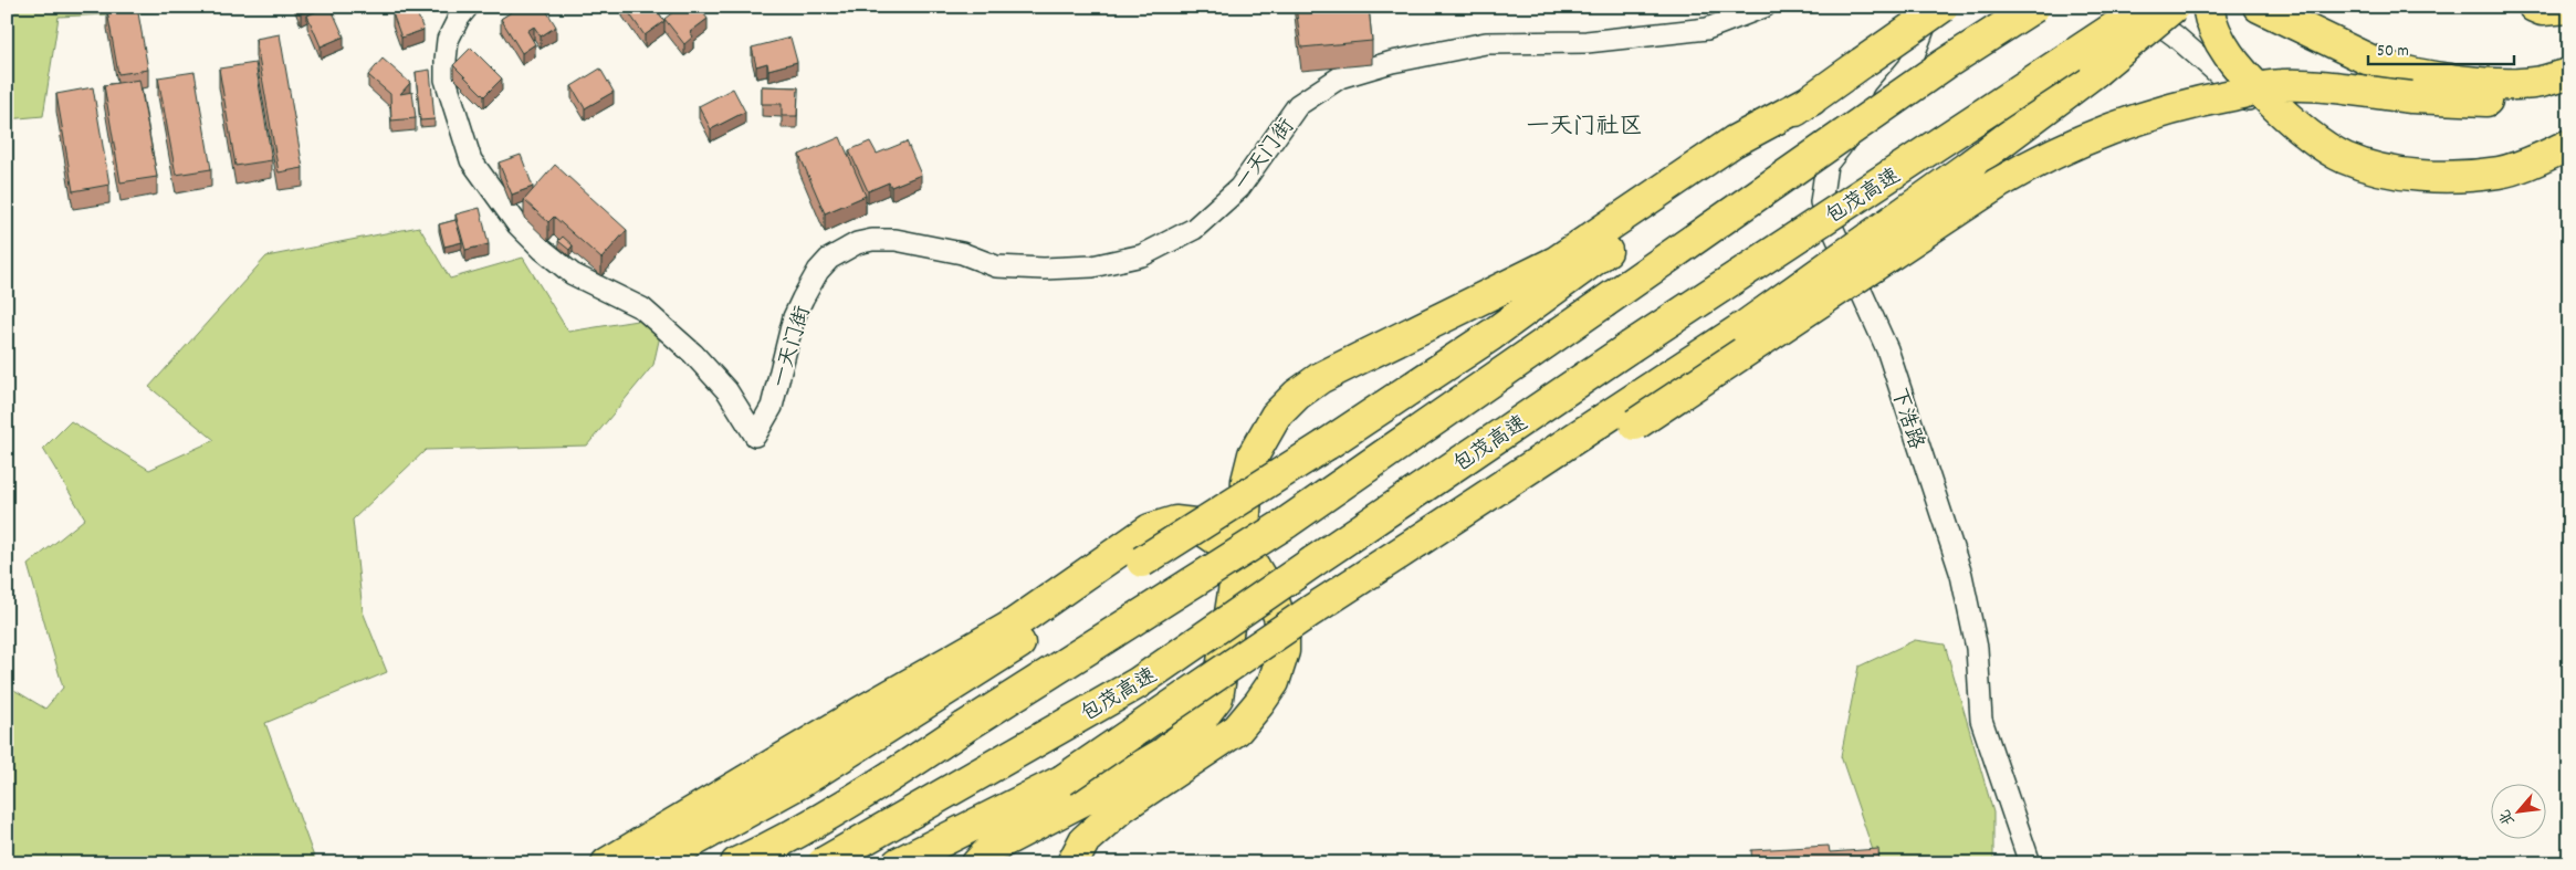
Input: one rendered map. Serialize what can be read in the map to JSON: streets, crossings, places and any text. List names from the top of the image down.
{
  "streets": {
    "highway": ["包茂高速"],
    "street": ["一天门街", "下浩路"]
  },
  "districts": ["一天门社区"],
  "scale_bar": "50 m",
  "north": "bottom left"
}
